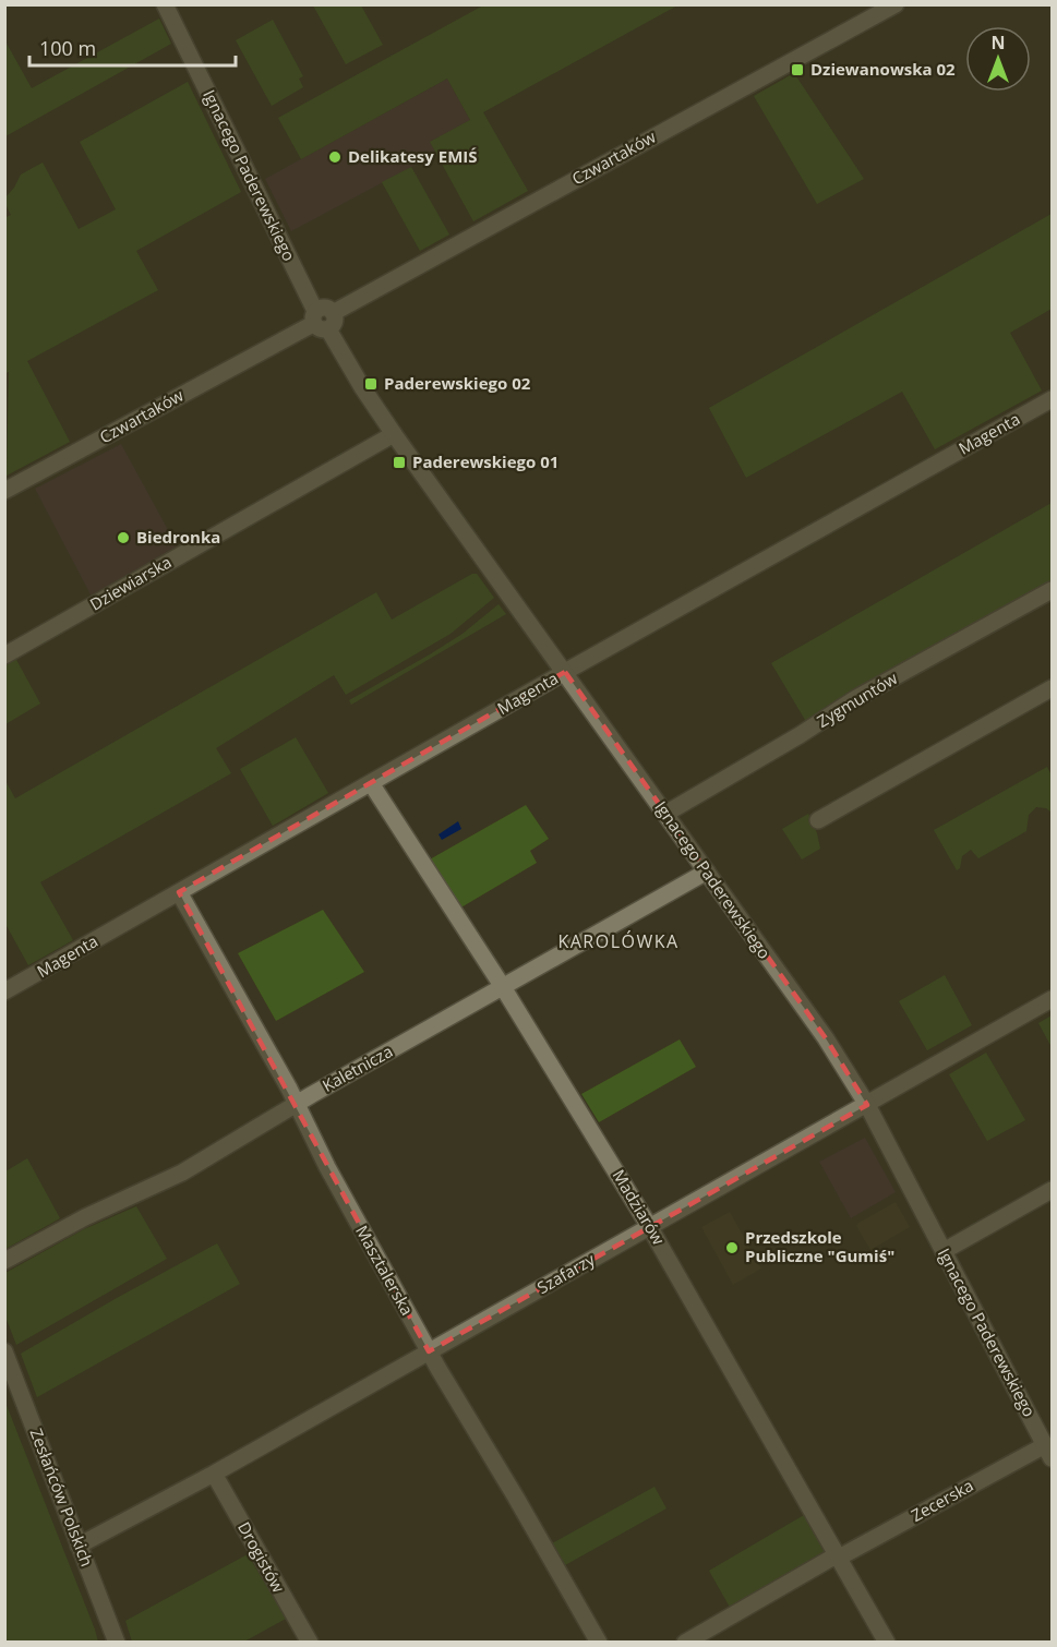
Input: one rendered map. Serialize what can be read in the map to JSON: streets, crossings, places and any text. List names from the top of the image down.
{
  "streets": {
    "street": [
      "Czwartaków",
      "Ignacego Paderewskiego",
      "Magenta",
      "Dziewiarska",
      "Zygmuntów",
      "Kaletnicza",
      "Madziarów",
      "Masztalerska",
      "Szafarzy",
      "Zesłańców Polskich",
      "Zecerska",
      "Drogistów"
    ]
  },
  "crossings": [
    ["Czwartaków", "Ignacego Paderewskiego"],
    ["Ignacego Paderewskiego", "Magenta"],
    ["Ignacego Paderewskiego", "Dziewiarska"],
    ["Ignacego Paderewskiego", "Zygmuntów"],
    ["Ignacego Paderewskiego", "Kaletnicza"],
    ["Ignacego Paderewskiego", "Szafarzy"],
    ["Ignacego Paderewskiego", "Zecerska"],
    ["Magenta", "Madziarów"],
    ["Magenta", "Masztalerska"],
    ["Kaletnicza", "Madziarów"],
    ["Kaletnicza", "Masztalerska"],
    ["Madziarów", "Szafarzy"],
    ["Madziarów", "Zecerska"],
    ["Masztalerska", "Szafarzy"],
    ["Szafarzy", "Zesłańców Polskich"],
    ["Szafarzy", "Drogistów"]
  ],
  "districts": ["KAROLÓWKA"],
  "places": {
    "transit": ["Dziewanowska 02", "Paderewskiego 02", "Paderewskiego 01"],
    "other": ["Delikatesy EMIŚ", "Biedronka", "Przedszkole Publiczne \"Gumiś\""]
  },
  "scale_bar": "100 m",
  "north": "top"
}
